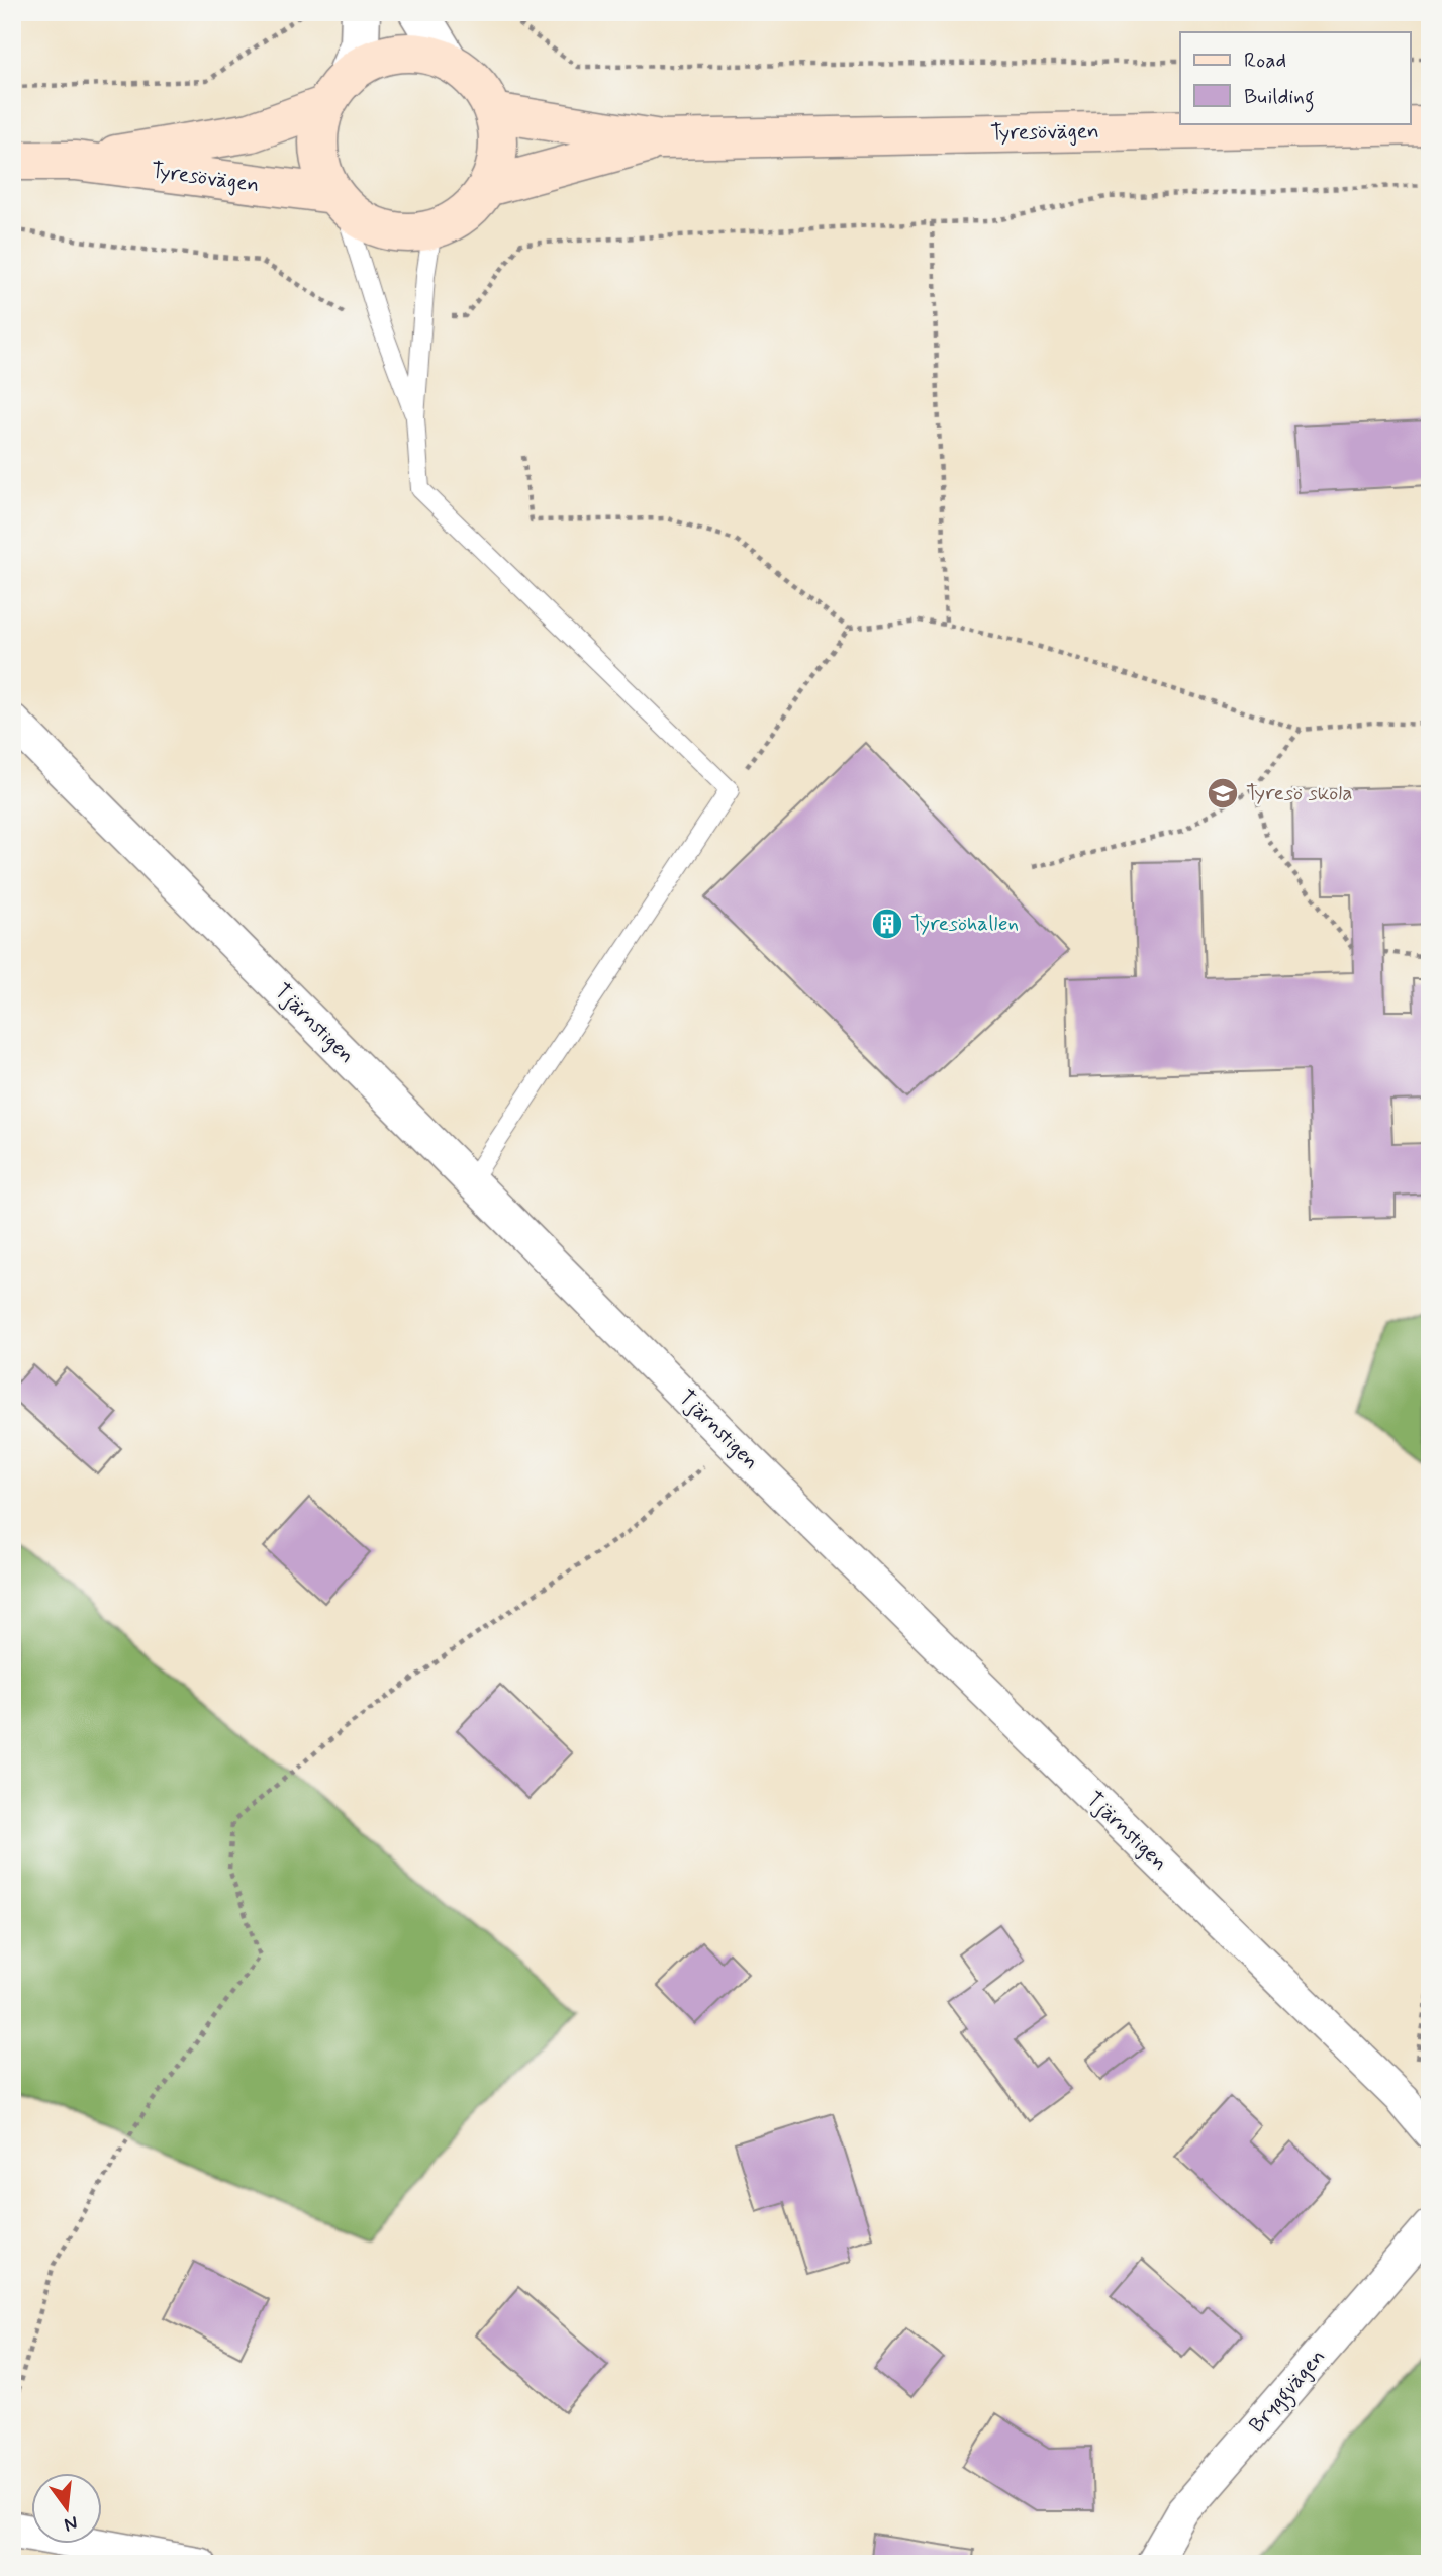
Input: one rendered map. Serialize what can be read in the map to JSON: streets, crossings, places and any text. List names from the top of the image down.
{
  "streets": {
    "main road": ["Tyresövägen"],
    "street": ["Tjärnstigen", "Bryggvägen"]
  },
  "places": {
    "school or university": ["Tyresö skola"],
    "building": ["Tyresöhallen"]
  },
  "legend": ["Road", "Building"],
  "north": "bottom"
}
